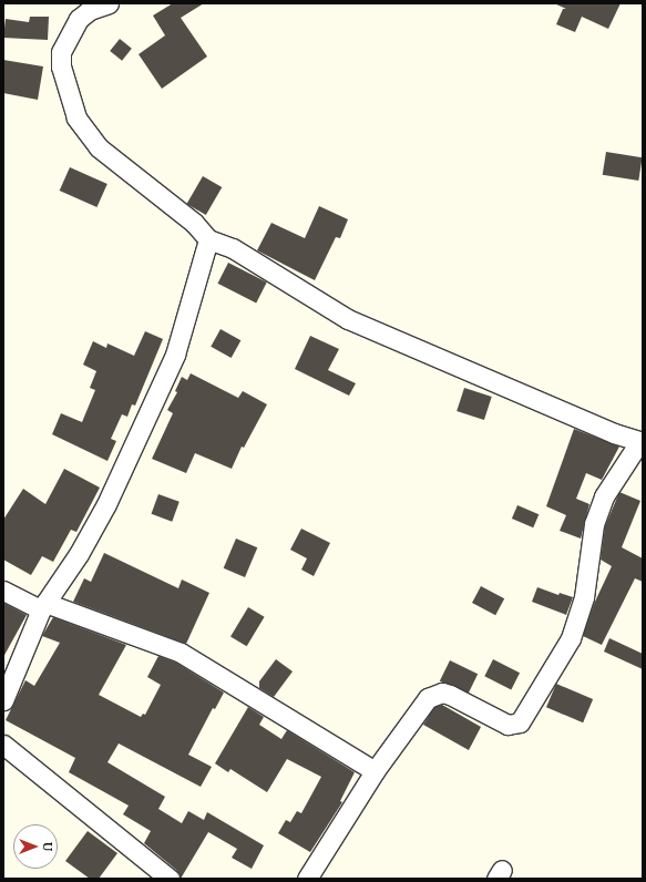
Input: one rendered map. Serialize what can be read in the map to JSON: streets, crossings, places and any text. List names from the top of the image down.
{
  "north": "right"
}
